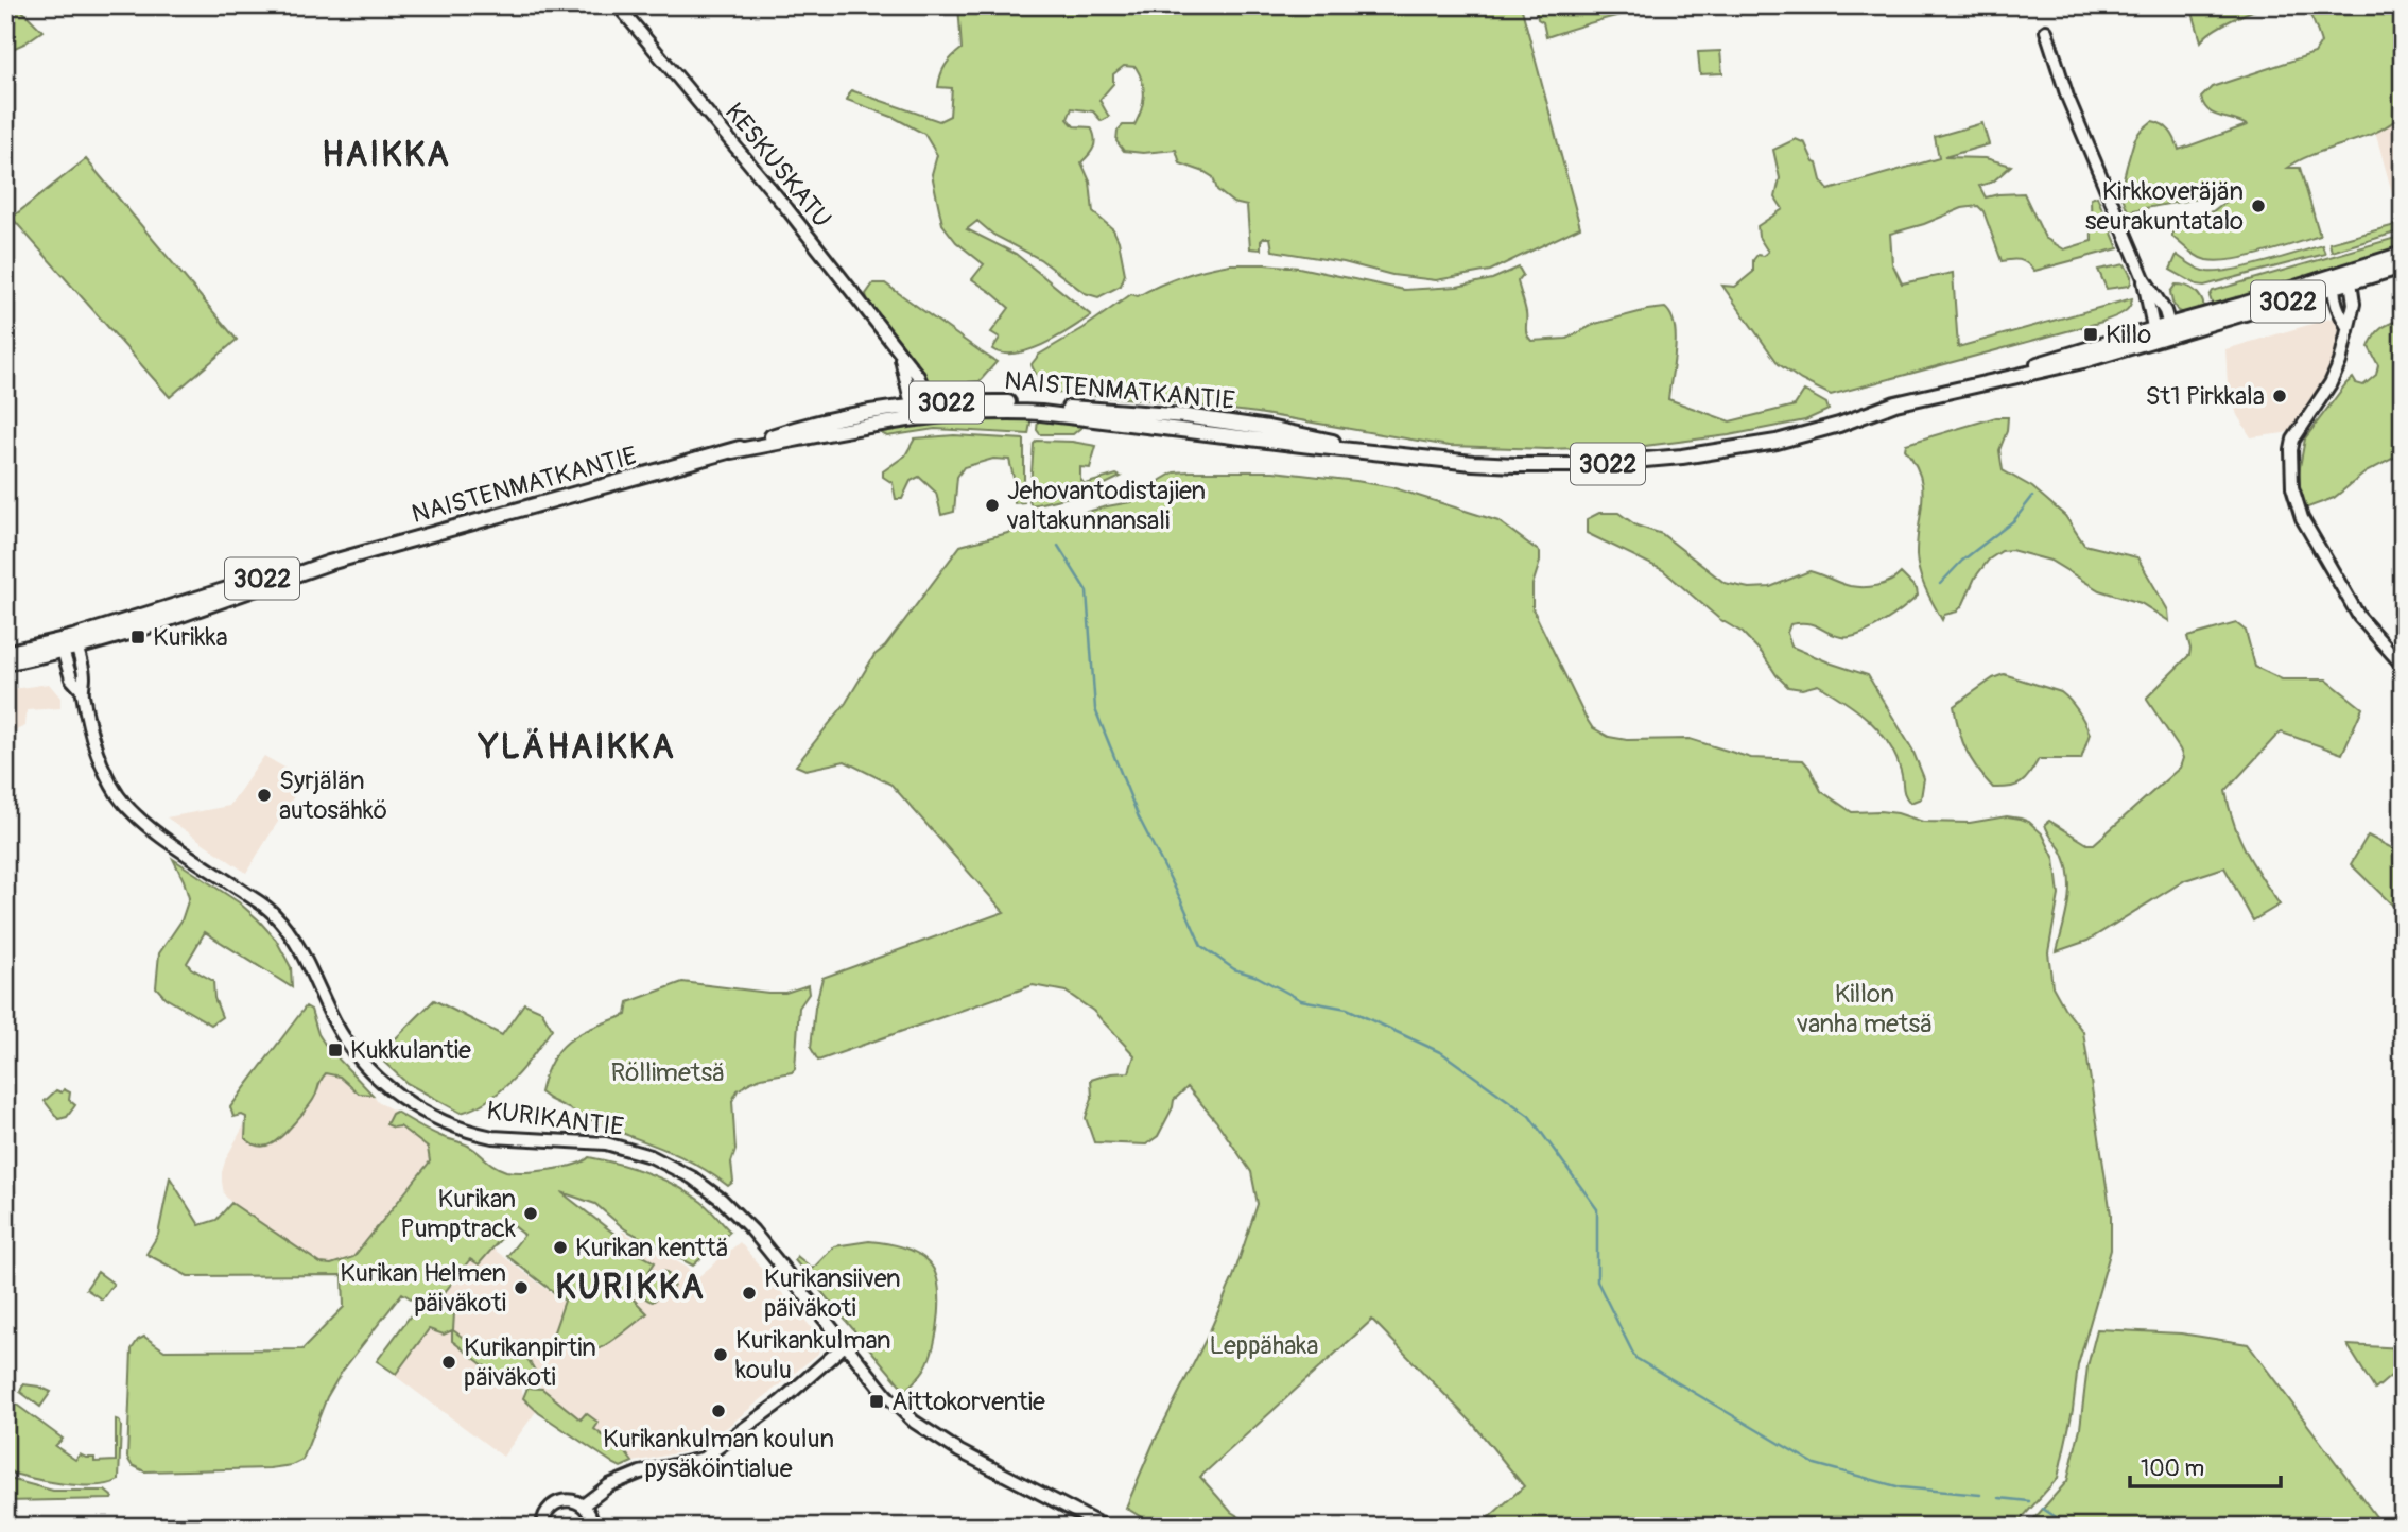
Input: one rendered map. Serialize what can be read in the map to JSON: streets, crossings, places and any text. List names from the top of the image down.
{
  "streets": {
    "main road": ["3022", "NAISTENMATKANTIE"],
    "street": ["KESKUSKATU", "KURIKANTIE"]
  },
  "crossings": [
    ["KESKUSKATU", "NAISTENMATKANTIE"],
    ["NAISTENMATKANTIE", "KURIKANTIE"]
  ],
  "districts": ["HAIKKA", "YLÄHAIKKA", "KURIKKA"],
  "parks": ["Killon vanha metsä", "Röllimetsä", "Leppähaka"],
  "places": {
    "other": [
      "Kirkkoveräjän seurakuntatalo",
      "St1 Pirkkala",
      "Jehovantodistajien valtakunnansali",
      "Syrjälän autosähkö",
      "Kurikan Pumptrack",
      "Kurikan kenttä",
      "Kurikan Helmen päiväkoti",
      "Kurikansiiven päiväkoti",
      "Kurikankulman koulu",
      "Kurikanpirtin päiväkoti",
      "Kurikankulman koulun pysäköintialue"
    ],
    "transit": [
      "Killo",
      "Kurikka",
      "Kukkulantie",
      "Aittokorventie"
    ]
  },
  "scale_bar": "100 m"
}
